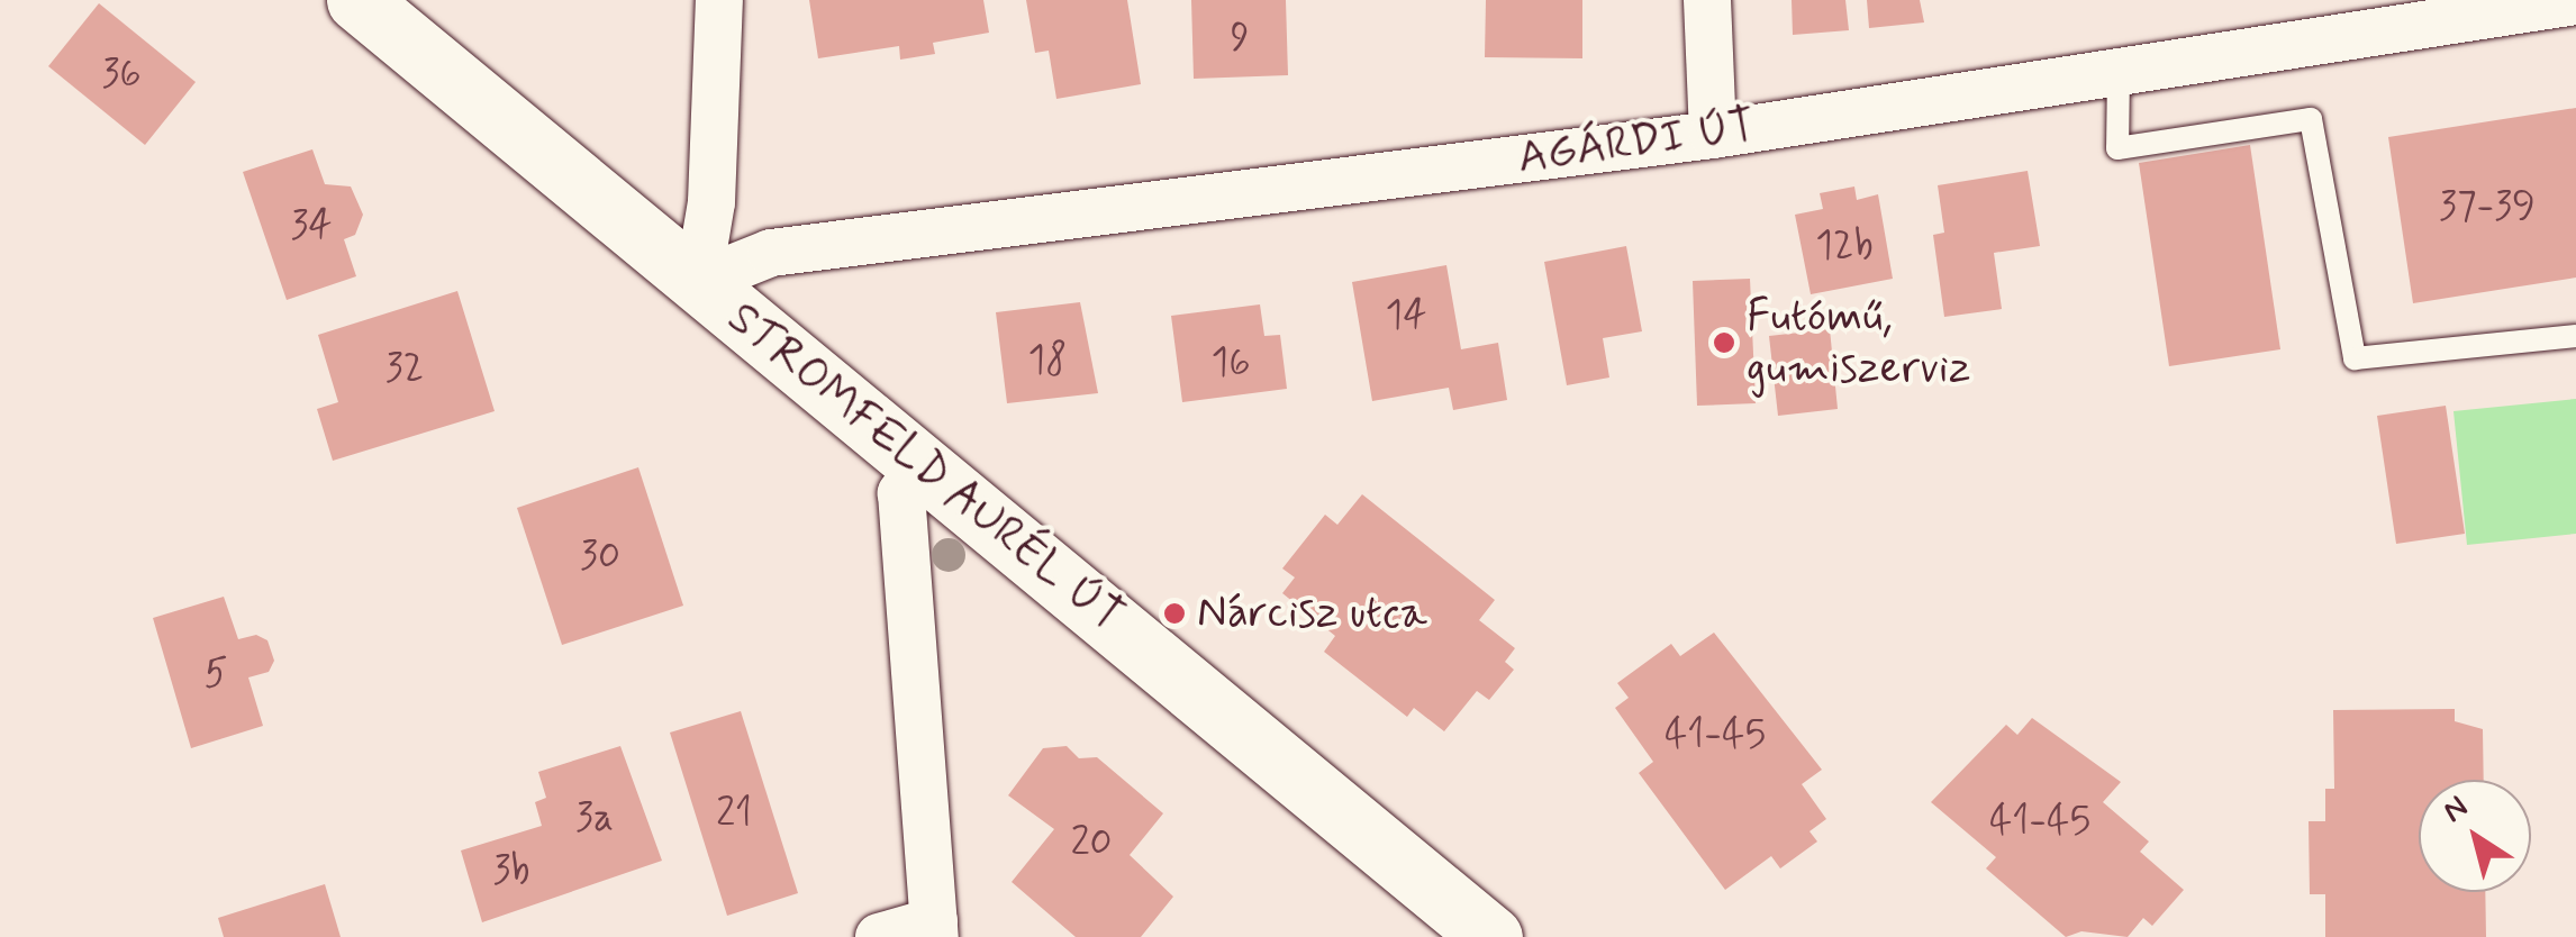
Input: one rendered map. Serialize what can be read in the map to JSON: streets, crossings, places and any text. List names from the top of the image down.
{
  "streets": {
    "street": ["AGÁRDI ÚT", "STROMFELD AURÉL ÚT"]
  },
  "crossings": [
    ["AGÁRDI ÚT", "STROMFELD AURÉL ÚT"]
  ],
  "places": ["Futómű, gumiszerviz", "Nárcisz utca"],
  "house_numbers": [
    "9",
    "36",
    "37-39",
    "34",
    "12b",
    "14",
    "18",
    "16",
    "32",
    "30",
    "5",
    "41-45",
    "21",
    "3a",
    "41-45",
    "20",
    "3b"
  ],
  "north": "top left"
}
